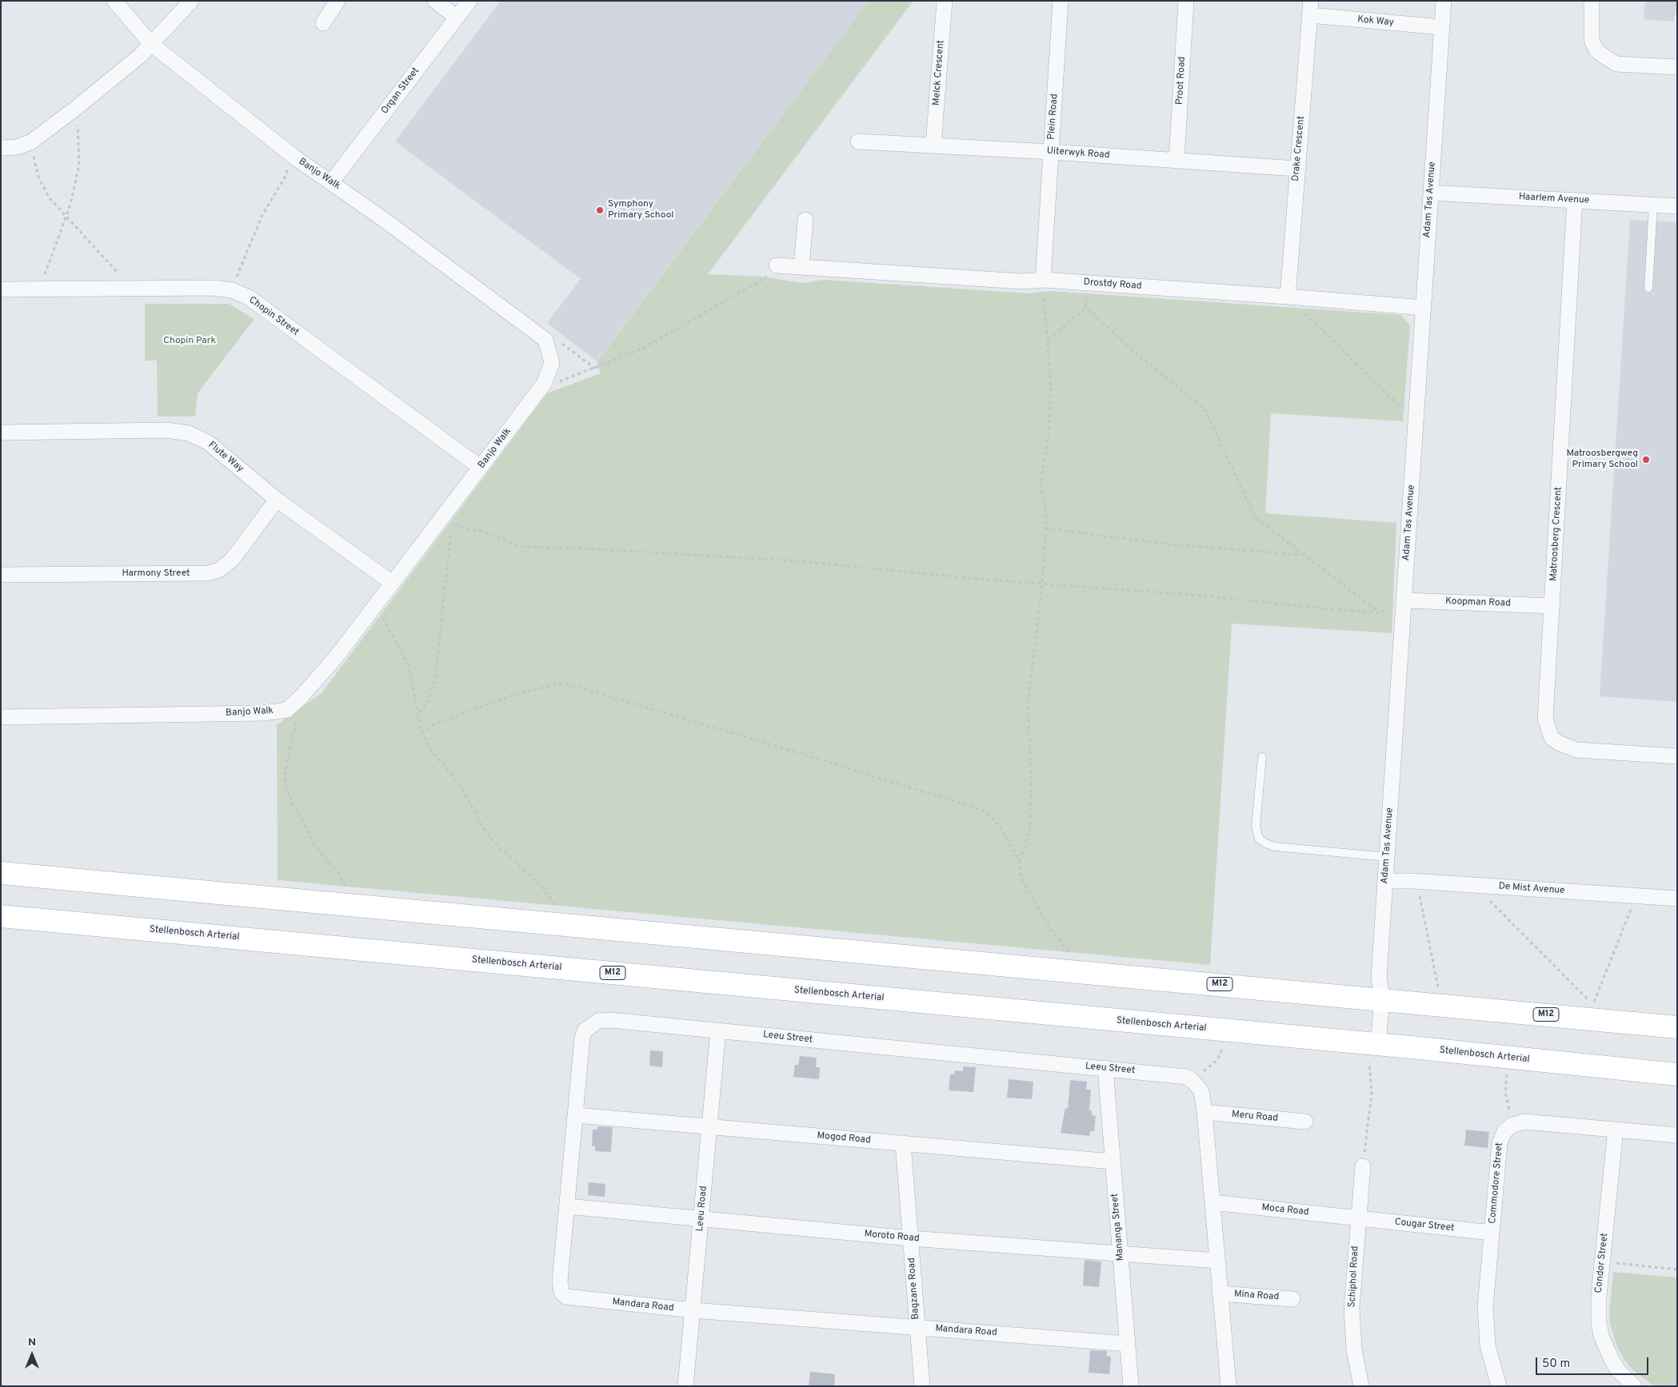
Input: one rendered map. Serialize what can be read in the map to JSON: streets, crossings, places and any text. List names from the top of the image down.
{
  "streets": {
    "main road": ["Stellenbosch Arterial", "M12"],
    "street": [
      "Kok Way",
      "Melck Crescent",
      "Proot Road",
      "Organ Street",
      "Plein Road",
      "Drake Crescent",
      "Uiterwyk Road",
      "Banjo Walk",
      "Haarlem Avenue",
      "Adam Tas Avenue",
      "Drostdy Road",
      "Chopin Street",
      "Flute Way",
      "Matroosberg Crescent",
      "Harmony Street",
      "Koopman Road",
      "De Mist Avenue",
      "Leeu Street",
      "Meru Road",
      "Mogod Road",
      "Commodore Street",
      "Leeu Road",
      "Moca Road",
      "Cougar Street",
      "Mananga Street",
      "Moroto Road",
      "Condor Street",
      "Schiphol Road",
      "Bagzane Road",
      "Mina Road",
      "Mandara Road"
    ]
  },
  "crossings": [
    ["Kok Way", "Drake Crescent"],
    ["Kok Way", "Adam Tas Avenue"],
    ["Melck Crescent", "Uiterwyk Road"],
    ["Proot Road", "Uiterwyk Road"],
    ["Organ Street", "Banjo Walk"],
    ["Plein Road", "Uiterwyk Road"],
    ["Plein Road", "Drostdy Road"],
    ["Drake Crescent", "Uiterwyk Road"],
    ["Drake Crescent", "Drostdy Road"],
    ["Banjo Walk", "Chopin Street"],
    ["Banjo Walk", "Flute Way"],
    ["Haarlem Avenue", "Adam Tas Avenue"],
    ["Haarlem Avenue", "Matroosberg Crescent"],
    ["Adam Tas Avenue", "Drostdy Road"],
    ["Adam Tas Avenue", "Koopman Road"],
    ["Adam Tas Avenue", "De Mist Avenue"],
    ["Adam Tas Avenue", "Stellenbosch Arterial"],
    ["Adam Tas Avenue", "M12"],
    ["Flute Way", "Harmony Street"],
    ["Matroosberg Crescent", "Koopman Road"],
    ["Leeu Street", "Leeu Road"],
    ["Leeu Street", "Mananga Street"],
    ["Leeu Street", "Mandara Road"],
    ["Mogod Road", "Leeu Road"],
    ["Mogod Road", "Mananga Street"],
    ["Mogod Road", "Bagzane Road"],
    ["Mogod Road", "Mandara Road"],
    ["Commodore Street", "Cougar Street"],
    ["Leeu Road", "Moroto Road"],
    ["Leeu Road", "Mandara Road"],
    ["Moca Road", "Cougar Street"],
    ["Moca Road", "Schiphol Road"],
    ["Cougar Street", "Schiphol Road"],
    ["Mananga Street", "Moroto Road"],
    ["Mananga Street", "Mandara Road"],
    ["Moroto Road", "Bagzane Road"],
    ["Moroto Road", "Mandara Road"],
    ["Bagzane Road", "Mandara Road"]
  ],
  "parks": ["Chopin Park"],
  "places": ["Symphony Primary School", "Matroosbergweg Primary School"],
  "scale_bar": "50 m",
  "north": "top"
}
